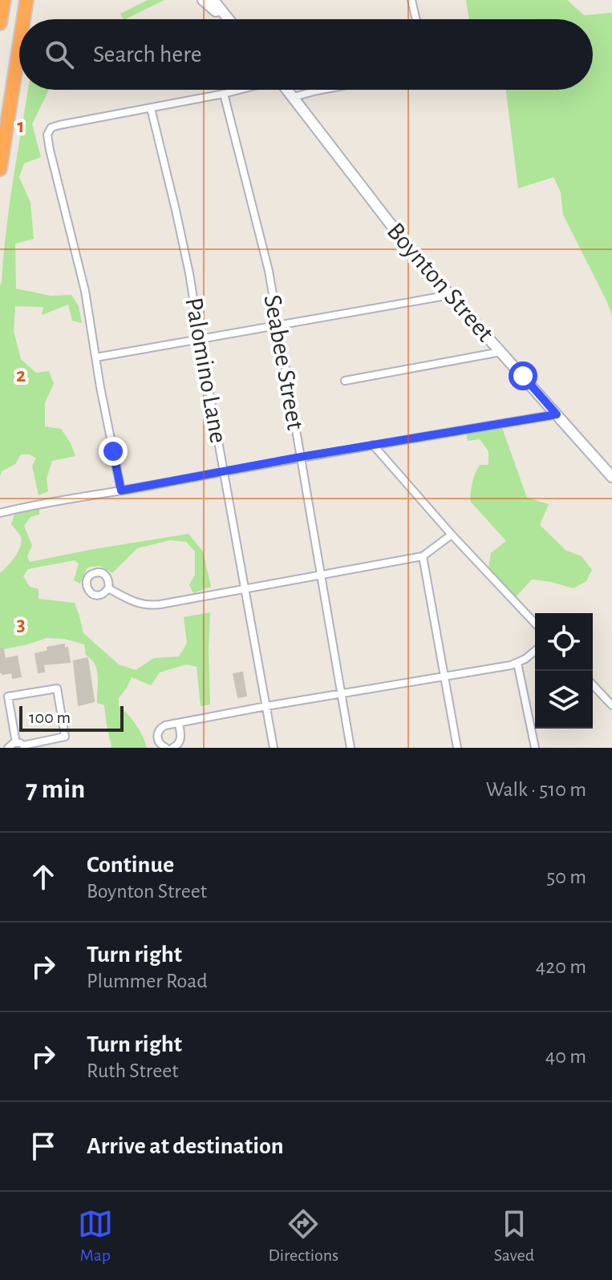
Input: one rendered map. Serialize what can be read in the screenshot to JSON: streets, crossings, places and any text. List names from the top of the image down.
{
  "streets": {
    "street": ["Boynton Street", "Seabee Street", "Palomino Lane"]
  },
  "scale_bar": "100 m",
  "page": {
    "search": "Search here",
    "scale": "100 m",
    "heading": ["7 min", "Walk · 510 m"],
    "list": [
      ["Continue", "Boynton Street", "50 m"],
      ["Turn right", "Plummer Road", "420 m"],
      ["Turn right", "Ruth Street", "40 m"],
      "Arrive at destination"
    ],
    "nav": ["Map", "Directions", "Saved"]
  },
  "grid": {
    "rows": ["1", "2", "3"]
  }
}
